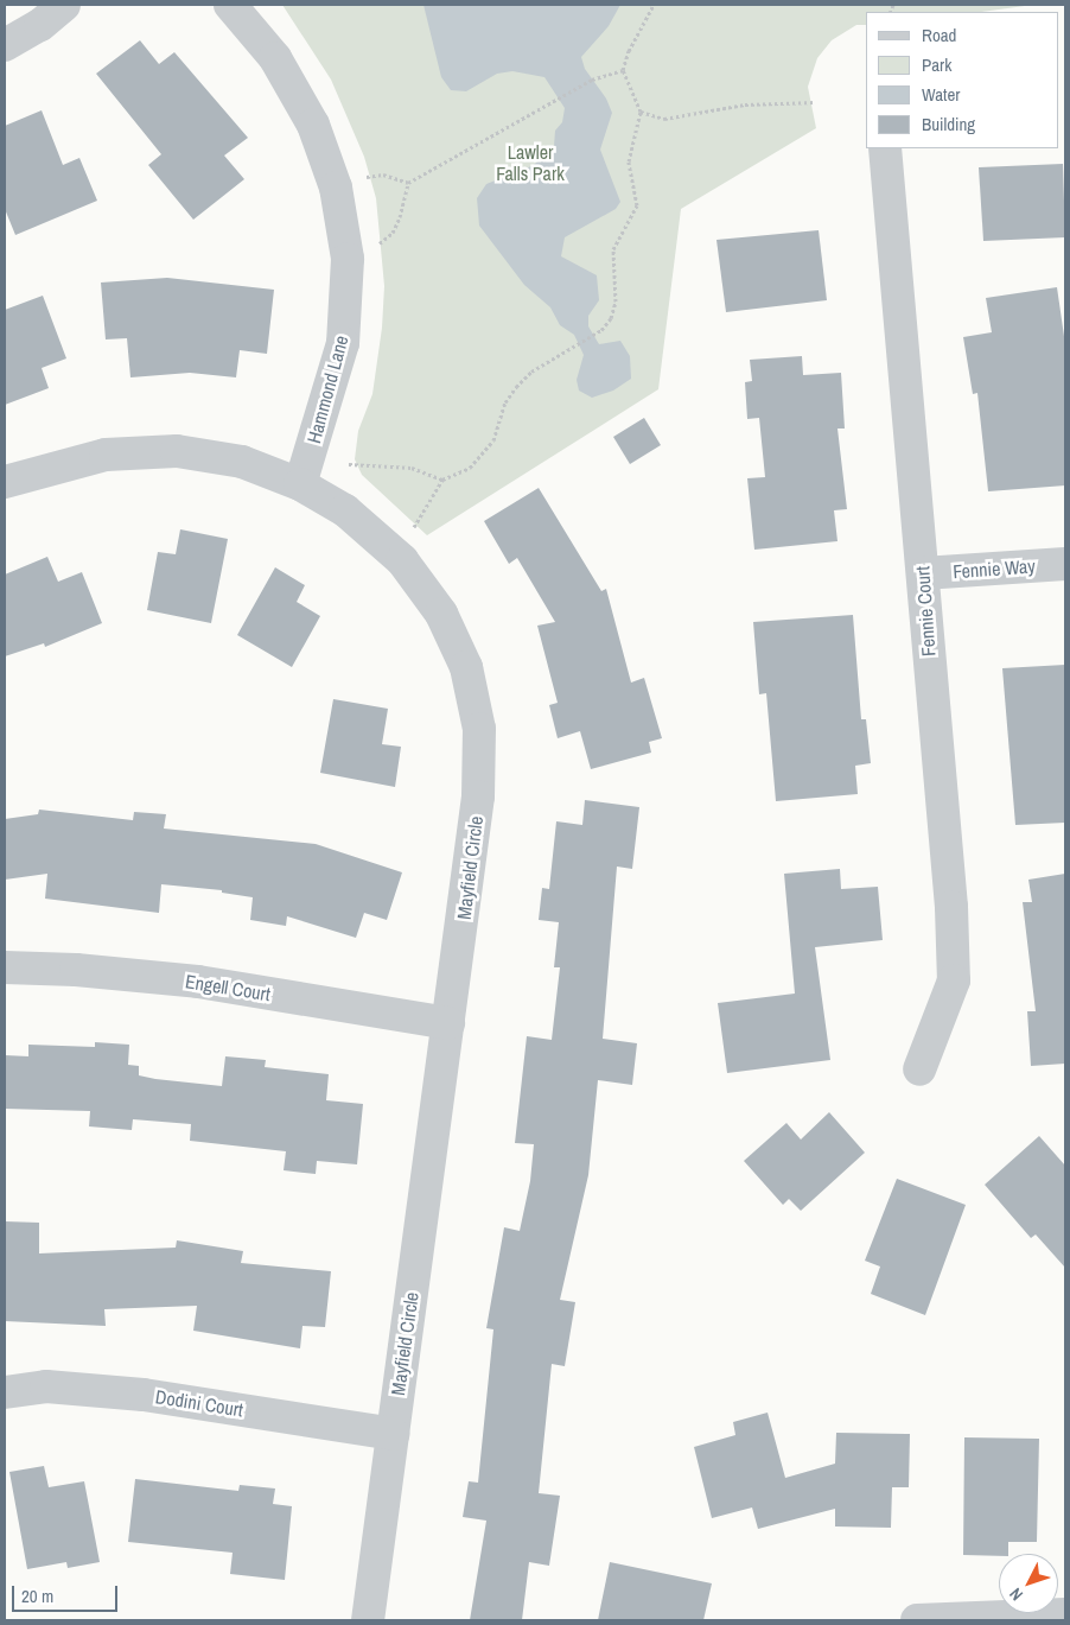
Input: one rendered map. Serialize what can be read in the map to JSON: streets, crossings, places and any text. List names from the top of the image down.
{
  "streets": {
    "street": [
      "Hammond Lane",
      "Fennie Way",
      "Fennie Court",
      "Mayfield Circle",
      "Engell Court",
      "Dodini Court"
    ]
  },
  "crossings": [
    ["Hammond Lane", "Mayfield Circle"],
    ["Fennie Way", "Fennie Court"],
    ["Mayfield Circle", "Engell Court"],
    ["Mayfield Circle", "Dodini Court"]
  ],
  "parks": ["Lawler Falls Park"],
  "legend": [
    "Road",
    "Park",
    "Water",
    "Building"
  ],
  "scale_bar": "20 m",
  "north": "bottom left"
}
